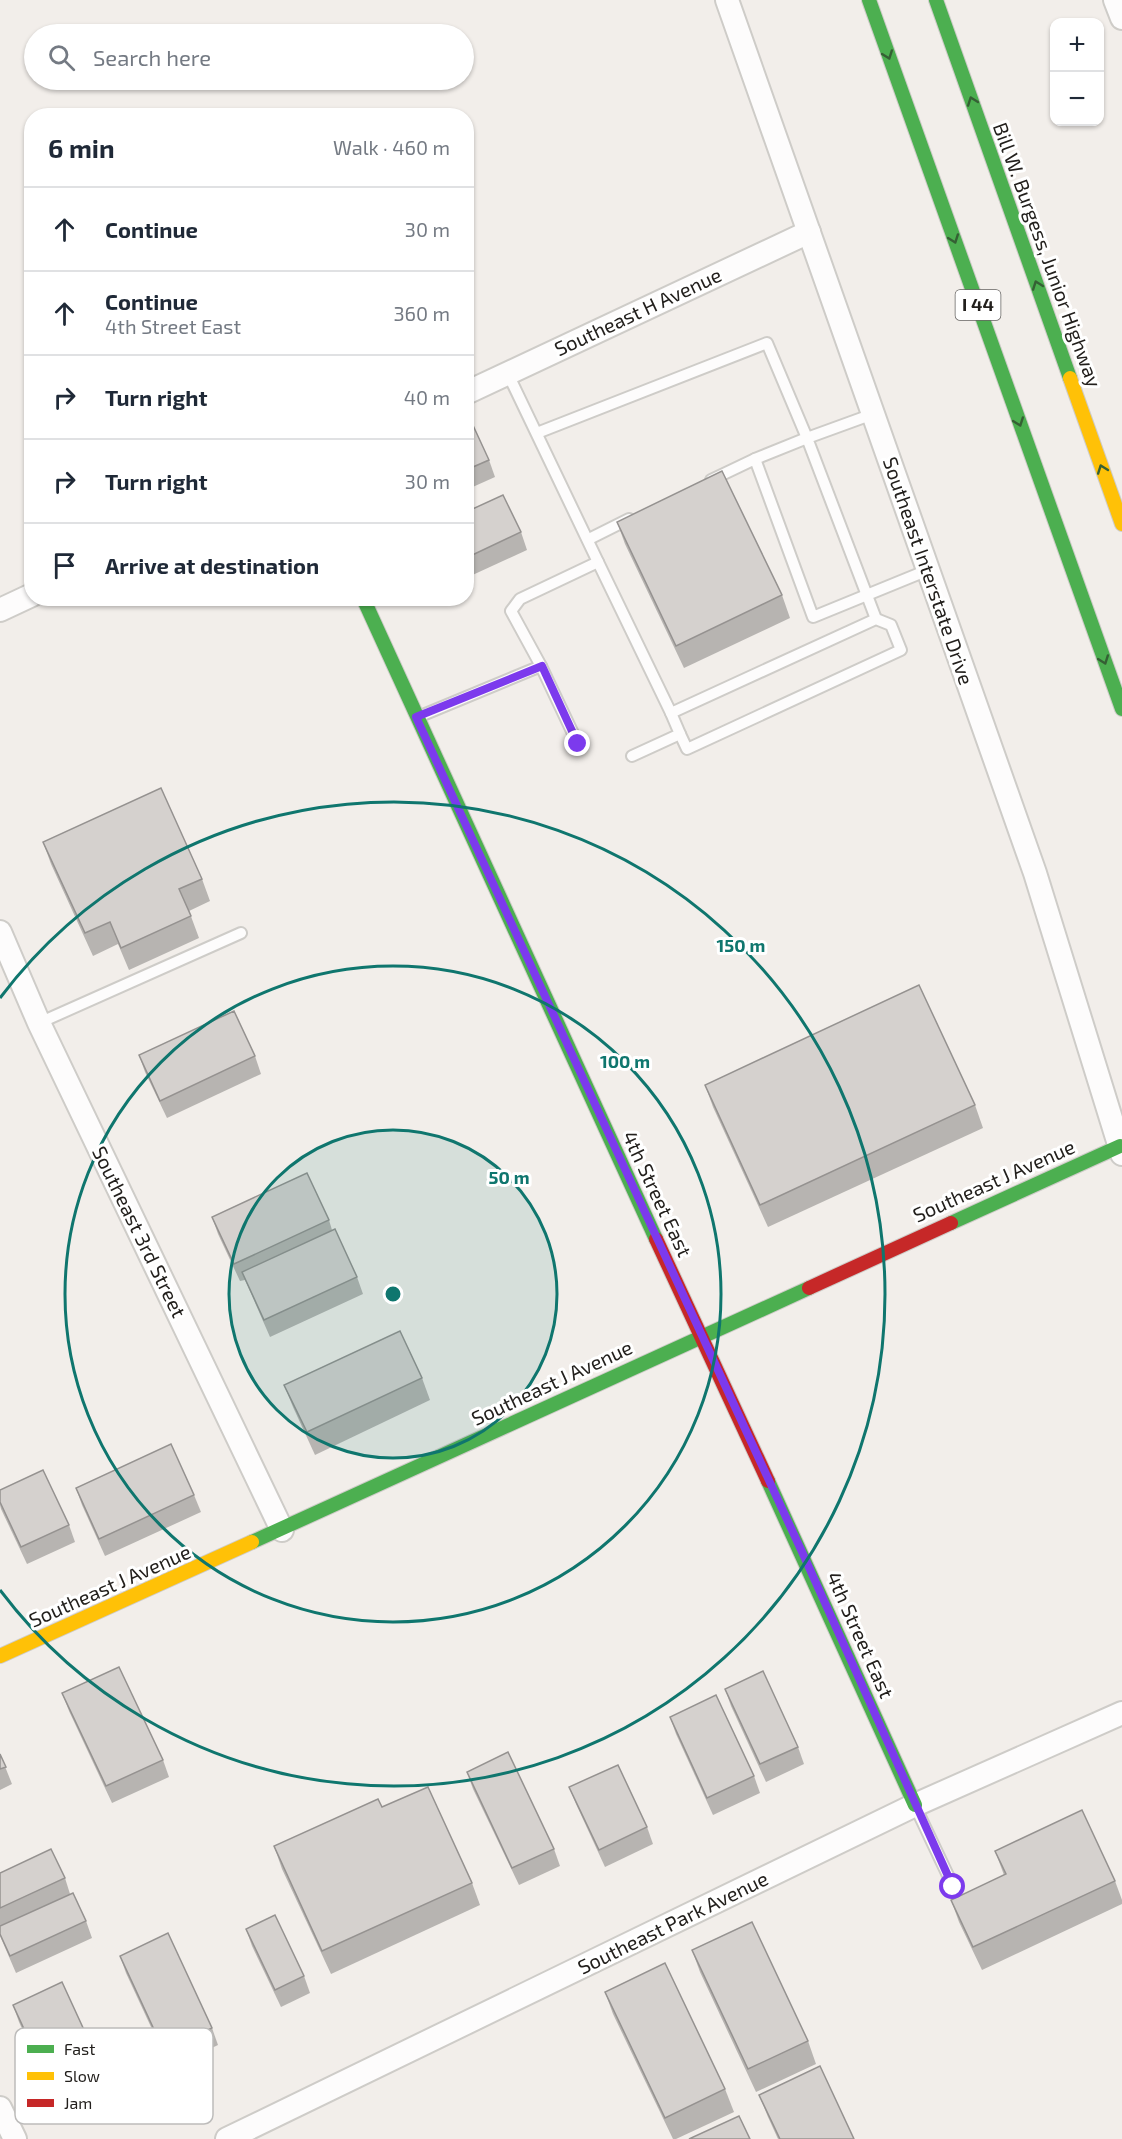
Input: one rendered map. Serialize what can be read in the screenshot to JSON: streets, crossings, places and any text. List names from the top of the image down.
{
  "streets": {
    "main road": [
      "Bill W. Burgess, Junior Highway",
      "I 44",
      "Southeast J Avenue",
      "4th Street East"
    ],
    "street": [
      "Southeast H Avenue",
      "Southeast Interstate Drive",
      "Southeast 3rd Street",
      "Southeast Park Avenue"
    ]
  },
  "crossings": [
    ["Southeast H Avenue", "Southeast Interstate Drive"],
    ["Southeast Interstate Drive", "Southeast J Avenue"],
    ["Southeast J Avenue", "4th Street East"],
    ["Southeast J Avenue", "Southeast 3rd Street"],
    ["4th Street East", "Southeast Park Avenue"]
  ],
  "legend": ["Fast", "Slow", "Jam"],
  "page": {
    "map_buttons": ["+", "−"],
    "search": "Search here",
    "heading": ["6 min", "Walk · 460 m"],
    "list": [
      ["Continue", "30 m"],
      ["Continue", "4th Street East", "360 m"],
      ["Turn right", "40 m"],
      ["Turn right", "30 m"],
      "Arrive at destination"
    ]
  },
  "rings": ["150 m", "100 m", "50 m"]
}
